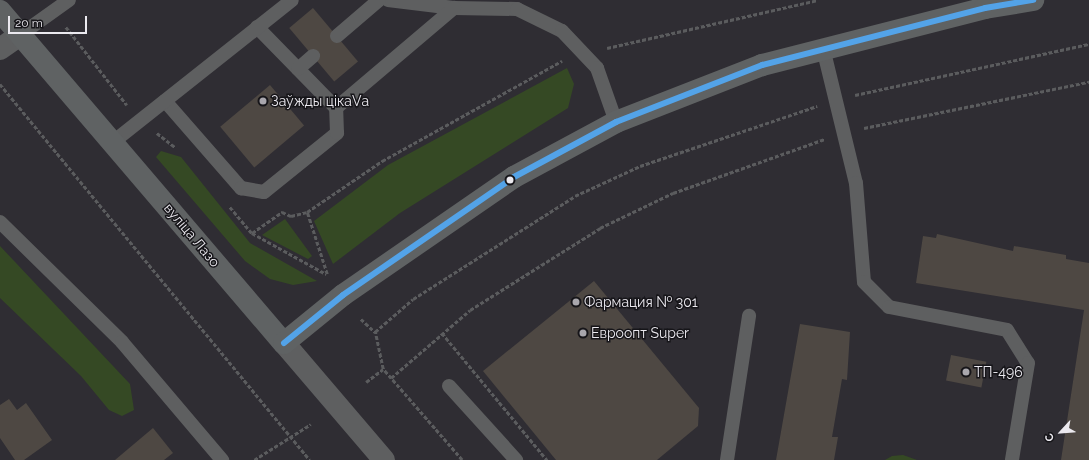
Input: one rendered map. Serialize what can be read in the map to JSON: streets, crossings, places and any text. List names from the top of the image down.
{
  "streets": {
    "main road": ["вуліца Лазо"]
  },
  "places": [
    "Заўжды цікаVа",
    "Фармация № 301",
    "Евроопт Super",
    "ТП-496"
  ],
  "scale_bar": "20 m",
  "north": "bottom left"
}
